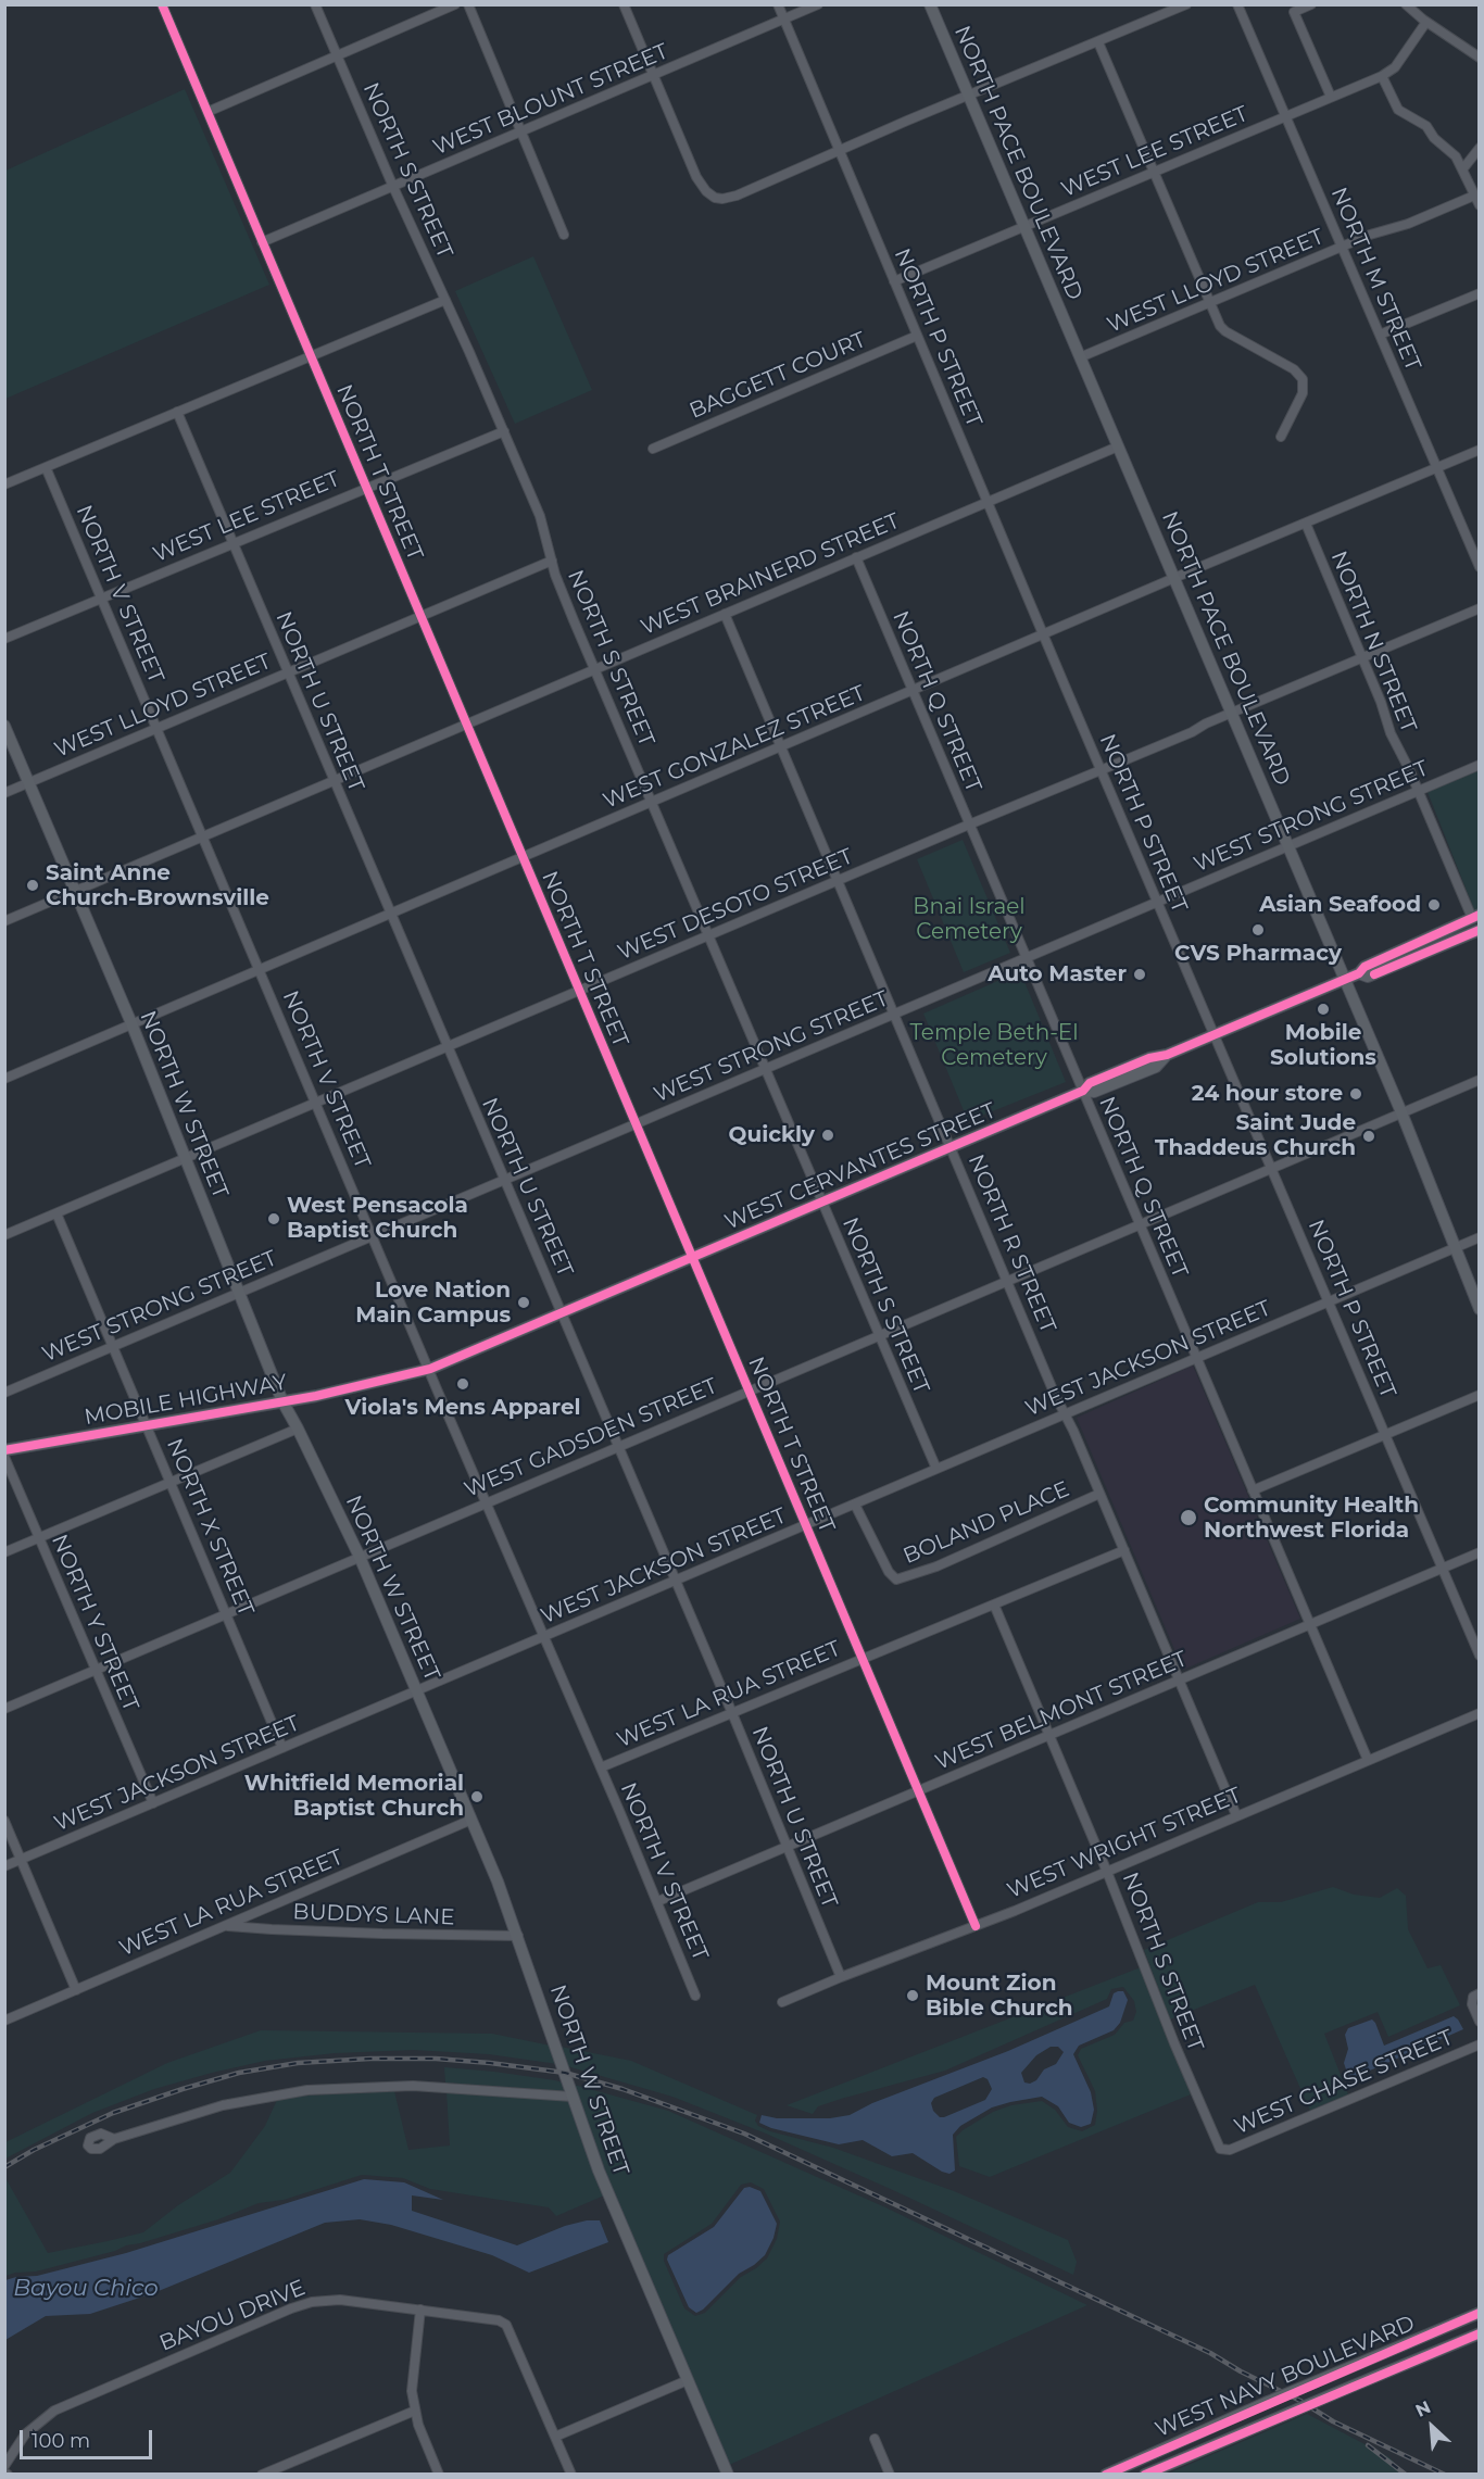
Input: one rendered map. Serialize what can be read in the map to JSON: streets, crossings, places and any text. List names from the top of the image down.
{
  "streets": {
    "main road": [
      "NORTH PACE BOULEVARD",
      "NORTH W STREET",
      "WEST CERVANTES STREET",
      "MOBILE HIGHWAY",
      "WEST NAVY BOULEVARD"
    ],
    "street": [
      "WEST BLOUNT STREET",
      "WEST LEE STREET",
      "NORTH S STREET",
      "NORTH M STREET",
      "WEST LLOYD STREET",
      "NORTH P STREET",
      "BAGGETT COURT",
      "NORTH T STREET",
      "WEST BRAINERD STREET",
      "NORTH V STREET",
      "NORTH N STREET",
      "NORTH U STREET",
      "NORTH Q STREET",
      "WEST GONZALEZ STREET",
      "WEST STRONG STREET",
      "WEST DESOTO STREET",
      "NORTH R STREET",
      "WEST JACKSON STREET",
      "WEST GADSDEN STREET",
      "BOLAND PLACE",
      "NORTH X STREET",
      "NORTH Y STREET",
      "WEST LA RUA STREET",
      "WEST BELMONT STREET",
      "WEST WRIGHT STREET",
      "BUDDYS LANE",
      "WEST CHASE STREET",
      "BAYOU DRIVE"
    ]
  },
  "crossings": [
    ["WEST BLOUNT STREET", "NORTH S STREET"],
    ["WEST BLOUNT STREET", "NORTH P STREET"],
    ["WEST BLOUNT STREET", "NORTH T STREET"],
    ["WEST LEE STREET", "NORTH PACE BOULEVARD"],
    ["WEST LEE STREET", "NORTH S STREET"],
    ["WEST LEE STREET", "NORTH M STREET"],
    ["WEST LEE STREET", "NORTH P STREET"],
    ["WEST LEE STREET", "NORTH T STREET"],
    ["WEST LEE STREET", "NORTH V STREET"],
    ["WEST LEE STREET", "NORTH U STREET"],
    ["NORTH PACE BOULEVARD", "WEST LLOYD STREET"],
    ["NORTH PACE BOULEVARD", "WEST BRAINERD STREET"],
    ["NORTH PACE BOULEVARD", "WEST GONZALEZ STREET"],
    ["NORTH PACE BOULEVARD", "WEST STRONG STREET"],
    ["NORTH PACE BOULEVARD", "WEST DESOTO STREET"],
    ["NORTH PACE BOULEVARD", "WEST CERVANTES STREET"],
    ["NORTH PACE BOULEVARD", "WEST JACKSON STREET"],
    ["NORTH PACE BOULEVARD", "WEST GADSDEN STREET"],
    ["NORTH S STREET", "WEST LLOYD STREET"],
    ["NORTH S STREET", "WEST BRAINERD STREET"],
    ["NORTH S STREET", "WEST GONZALEZ STREET"],
    ["NORTH S STREET", "WEST STRONG STREET"],
    ["NORTH S STREET", "WEST DESOTO STREET"],
    ["NORTH S STREET", "WEST CERVANTES STREET"],
    ["NORTH S STREET", "WEST JACKSON STREET"],
    ["NORTH S STREET", "WEST GADSDEN STREET"],
    ["NORTH S STREET", "WEST LA RUA STREET"],
    ["NORTH S STREET", "WEST BELMONT STREET"],
    ["NORTH S STREET", "WEST WRIGHT STREET"],
    ["NORTH S STREET", "WEST CHASE STREET"],
    ["NORTH M STREET", "WEST LLOYD STREET"],
    ["NORTH M STREET", "WEST GONZALEZ STREET"],
    ["WEST LLOYD STREET", "NORTH T STREET"],
    ["WEST LLOYD STREET", "NORTH V STREET"],
    ["WEST LLOYD STREET", "NORTH U STREET"],
    ["WEST LLOYD STREET", "NORTH W STREET"],
    ["NORTH P STREET", "BAGGETT COURT"],
    ["NORTH P STREET", "WEST BRAINERD STREET"],
    ["NORTH P STREET", "WEST GONZALEZ STREET"],
    ["NORTH P STREET", "WEST STRONG STREET"],
    ["NORTH P STREET", "WEST DESOTO STREET"],
    ["NORTH P STREET", "WEST CERVANTES STREET"],
    ["NORTH P STREET", "WEST JACKSON STREET"],
    ["NORTH P STREET", "WEST GADSDEN STREET"],
    ["NORTH P STREET", "WEST BELMONT STREET"],
    ["NORTH T STREET", "WEST BRAINERD STREET"],
    ["NORTH T STREET", "WEST GONZALEZ STREET"],
    ["NORTH T STREET", "WEST STRONG STREET"],
    ["NORTH T STREET", "WEST DESOTO STREET"],
    ["NORTH T STREET", "WEST CERVANTES STREET"],
    ["NORTH T STREET", "WEST JACKSON STREET"],
    ["NORTH T STREET", "WEST GADSDEN STREET"],
    ["NORTH T STREET", "WEST LA RUA STREET"],
    ["NORTH T STREET", "WEST BELMONT STREET"],
    ["NORTH T STREET", "WEST WRIGHT STREET"],
    ["WEST BRAINERD STREET", "NORTH V STREET"],
    ["WEST BRAINERD STREET", "NORTH U STREET"],
    ["WEST BRAINERD STREET", "NORTH Q STREET"],
    ["WEST BRAINERD STREET", "NORTH W STREET"],
    ["WEST BRAINERD STREET", "NORTH R STREET"],
    ["NORTH V STREET", "WEST GONZALEZ STREET"],
    ["NORTH V STREET", "WEST STRONG STREET"],
    ["NORTH V STREET", "WEST DESOTO STREET"],
    ["NORTH V STREET", "WEST CERVANTES STREET"],
    ["NORTH V STREET", "WEST JACKSON STREET"],
    ["NORTH V STREET", "WEST GADSDEN STREET"],
    ["NORTH V STREET", "WEST LA RUA STREET"],
    ["NORTH V STREET", "WEST BELMONT STREET"],
    ["NORTH N STREET", "WEST GONZALEZ STREET"],
    ["NORTH N STREET", "WEST STRONG STREET"],
    ["NORTH N STREET", "WEST DESOTO STREET"],
    ["NORTH N STREET", "WEST CERVANTES STREET"],
    ["NORTH U STREET", "WEST GONZALEZ STREET"],
    ["NORTH U STREET", "WEST STRONG STREET"],
    ["NORTH U STREET", "WEST DESOTO STREET"],
    ["NORTH U STREET", "WEST CERVANTES STREET"],
    ["NORTH U STREET", "WEST JACKSON STREET"],
    ["NORTH U STREET", "WEST GADSDEN STREET"],
    ["NORTH U STREET", "WEST LA RUA STREET"],
    ["NORTH U STREET", "WEST BELMONT STREET"],
    ["NORTH U STREET", "WEST WRIGHT STREET"],
    ["NORTH Q STREET", "WEST GONZALEZ STREET"],
    ["NORTH Q STREET", "WEST STRONG STREET"],
    ["NORTH Q STREET", "WEST DESOTO STREET"],
    ["NORTH Q STREET", "WEST CERVANTES STREET"],
    ["NORTH Q STREET", "WEST JACKSON STREET"],
    ["NORTH Q STREET", "WEST GADSDEN STREET"],
    ["NORTH Q STREET", "WEST BELMONT STREET"],
    ["NORTH Q STREET", "WEST WRIGHT STREET"],
    ["WEST GONZALEZ STREET", "NORTH W STREET"],
    ["WEST GONZALEZ STREET", "NORTH R STREET"],
    ["WEST STRONG STREET", "NORTH W STREET"],
    ["WEST STRONG STREET", "NORTH R STREET"],
    ["WEST STRONG STREET", "NORTH X STREET"],
    ["WEST DESOTO STREET", "NORTH W STREET"],
    ["WEST DESOTO STREET", "NORTH R STREET"],
    ["WEST DESOTO STREET", "NORTH X STREET"],
    ["NORTH W STREET", "WEST JACKSON STREET"],
    ["NORTH W STREET", "MOBILE HIGHWAY"],
    ["NORTH W STREET", "WEST GADSDEN STREET"],
    ["NORTH W STREET", "WEST LA RUA STREET"],
    ["NORTH W STREET", "BUDDYS LANE"],
    ["WEST CERVANTES STREET", "NORTH R STREET"],
    ["WEST CERVANTES STREET", "MOBILE HIGHWAY"],
    ["NORTH R STREET", "WEST JACKSON STREET"],
    ["NORTH R STREET", "WEST GADSDEN STREET"],
    ["NORTH R STREET", "BOLAND PLACE"],
    ["NORTH R STREET", "WEST LA RUA STREET"],
    ["NORTH R STREET", "WEST BELMONT STREET"],
    ["NORTH R STREET", "WEST WRIGHT STREET"],
    ["WEST JACKSON STREET", "BOLAND PLACE"],
    ["WEST JACKSON STREET", "NORTH X STREET"],
    ["WEST JACKSON STREET", "NORTH Y STREET"],
    ["MOBILE HIGHWAY", "NORTH X STREET"],
    ["WEST GADSDEN STREET", "NORTH X STREET"],
    ["WEST GADSDEN STREET", "NORTH Y STREET"],
    ["WEST LA RUA STREET", "BUDDYS LANE"]
  ],
  "water": ["Bayou Chico"],
  "parks": ["Bnai Israel Cemetery", "Temple Beth-El Cemetery"],
  "places": [
    "Saint Anne Church-Brownsville",
    "Asian Seafood",
    "CVS Pharmacy",
    "Auto Master",
    "Mobile Solutions",
    "24 hour store",
    "Quickly",
    "Saint Jude Thaddeus Church",
    "West Pensacola Baptist Church",
    "Love Nation Main Campus",
    "Viola's Mens Apparel",
    "Community Health Northwest Florida",
    "Whitfield Memorial Baptist Church",
    "Mount Zion Bible Church"
  ],
  "scale_bar": "100 m",
  "north": "top left"
}
